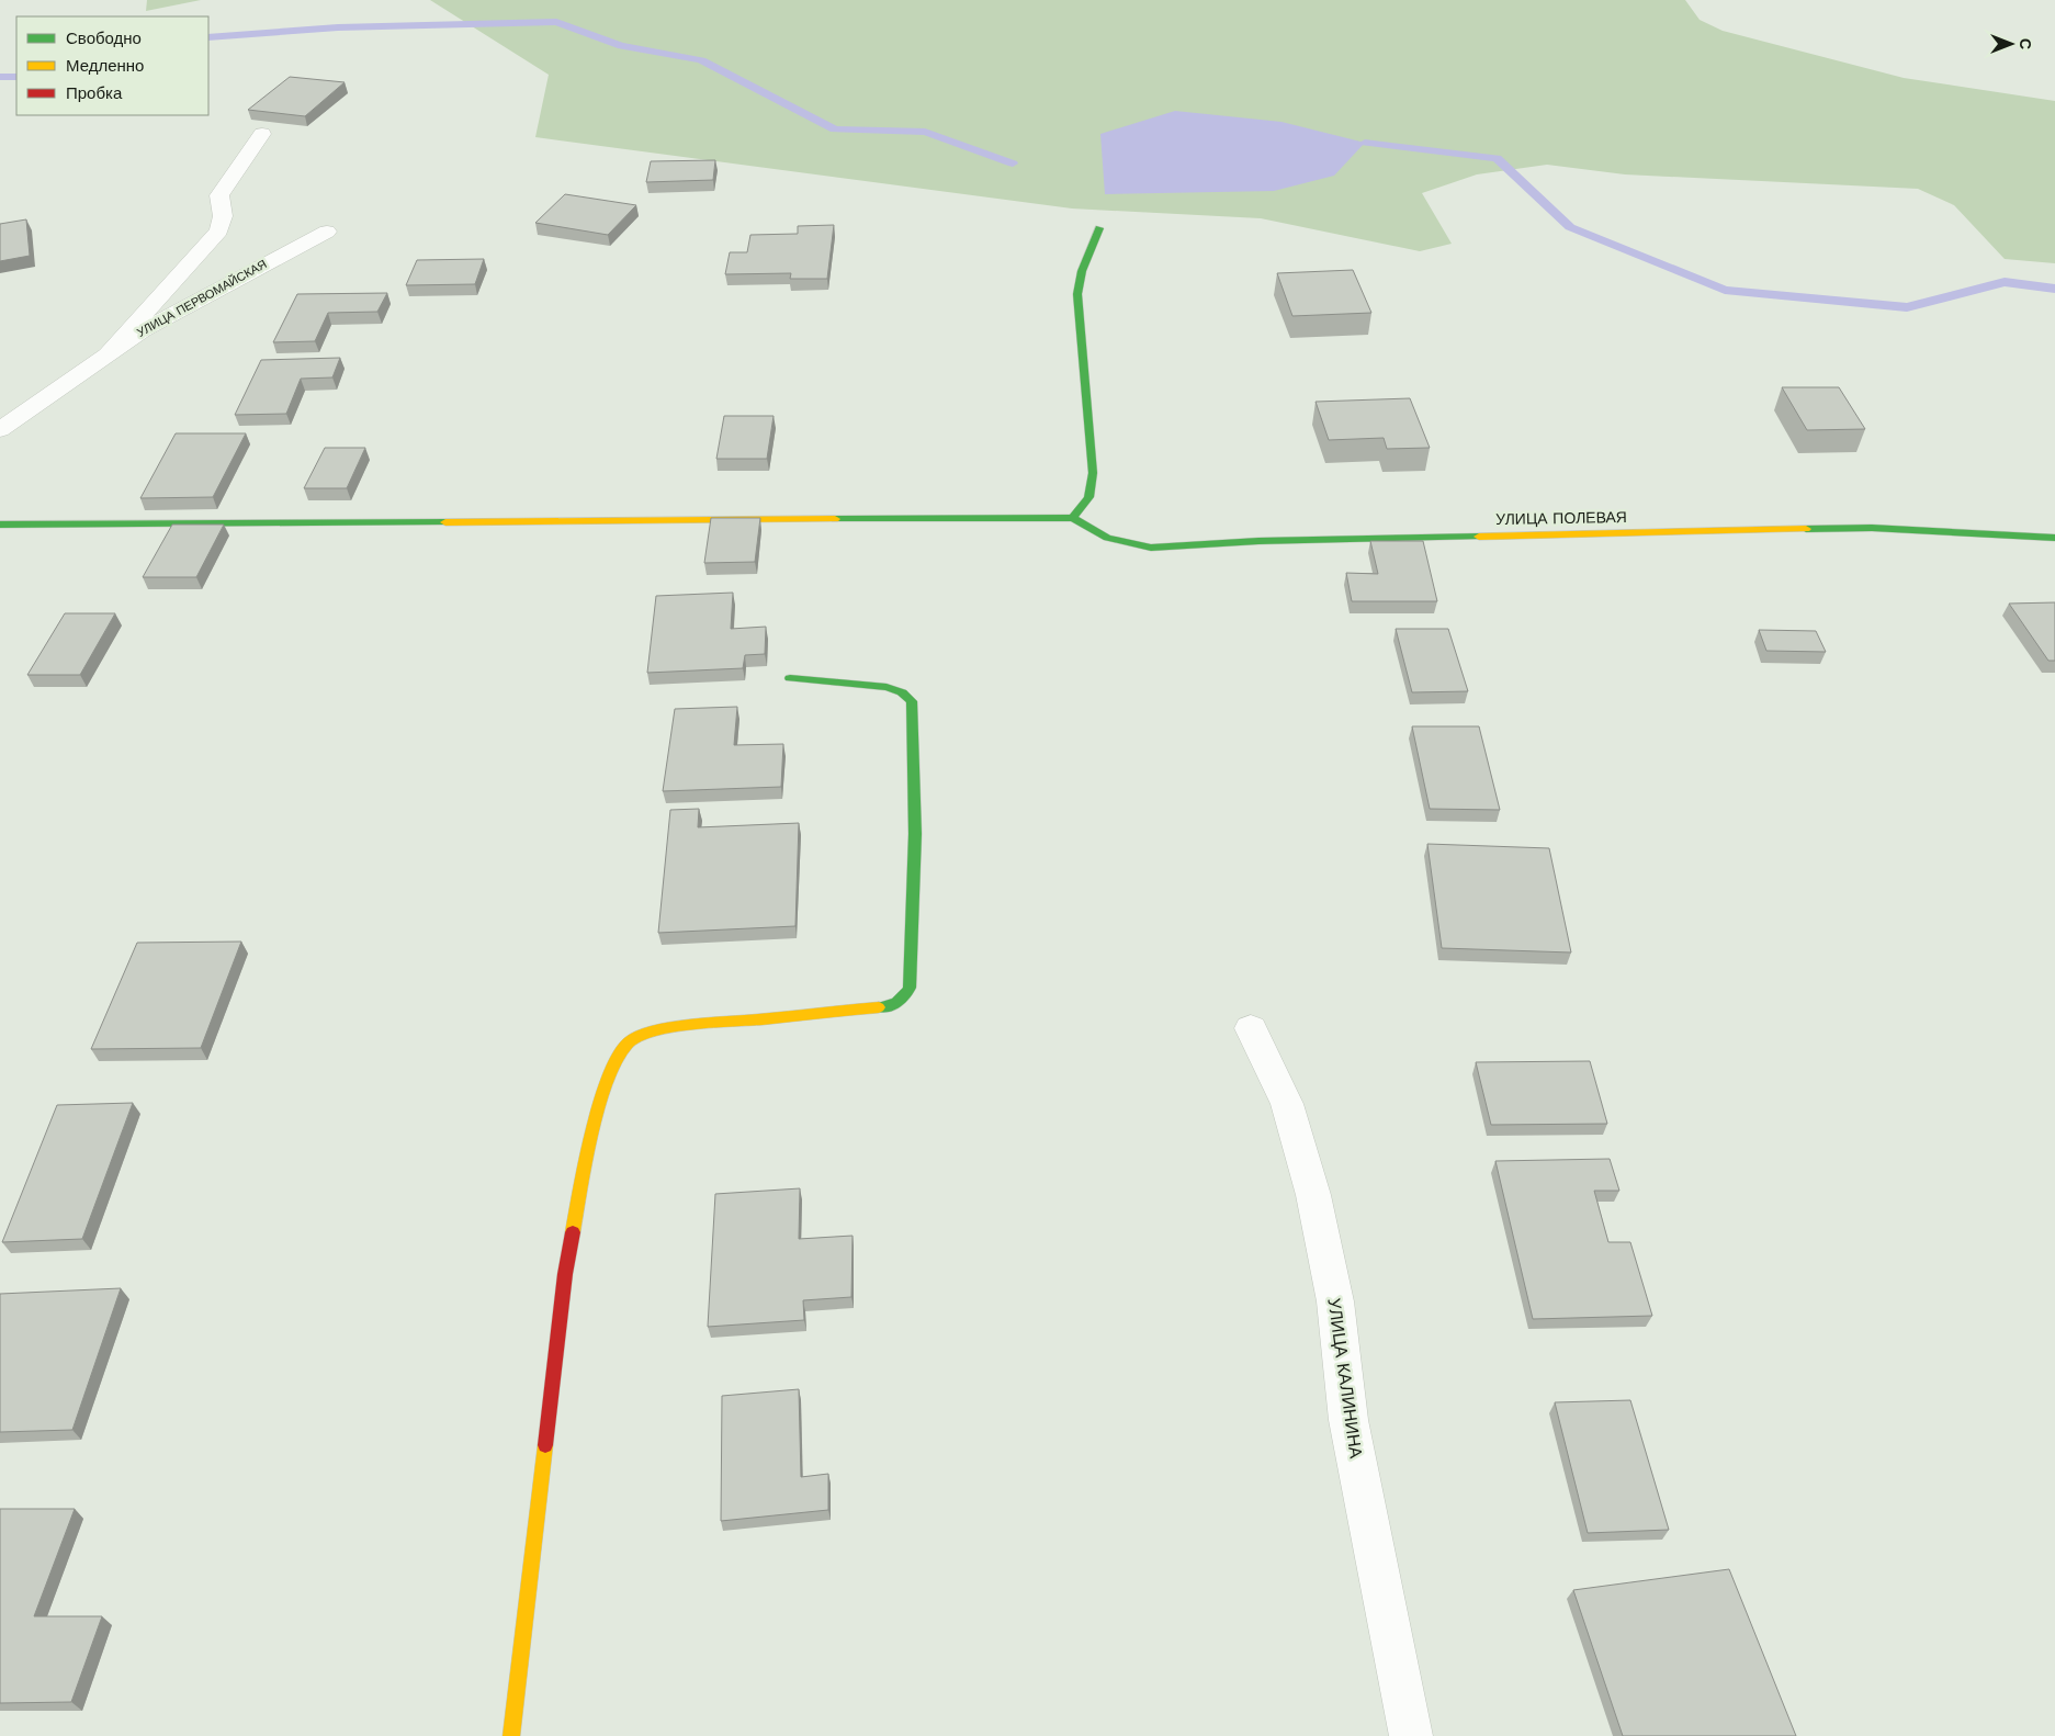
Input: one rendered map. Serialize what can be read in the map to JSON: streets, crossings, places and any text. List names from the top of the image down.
{
  "streets": {
    "street": ["УЛИЦА ПЕРВОМАЙСКАЯ", "УЛИЦА ПОЛЕВАЯ", "УЛИЦА КАЛИНИНА"]
  },
  "legend": ["Свободно", "Медленно", "Пробка"],
  "north": "right"
}
